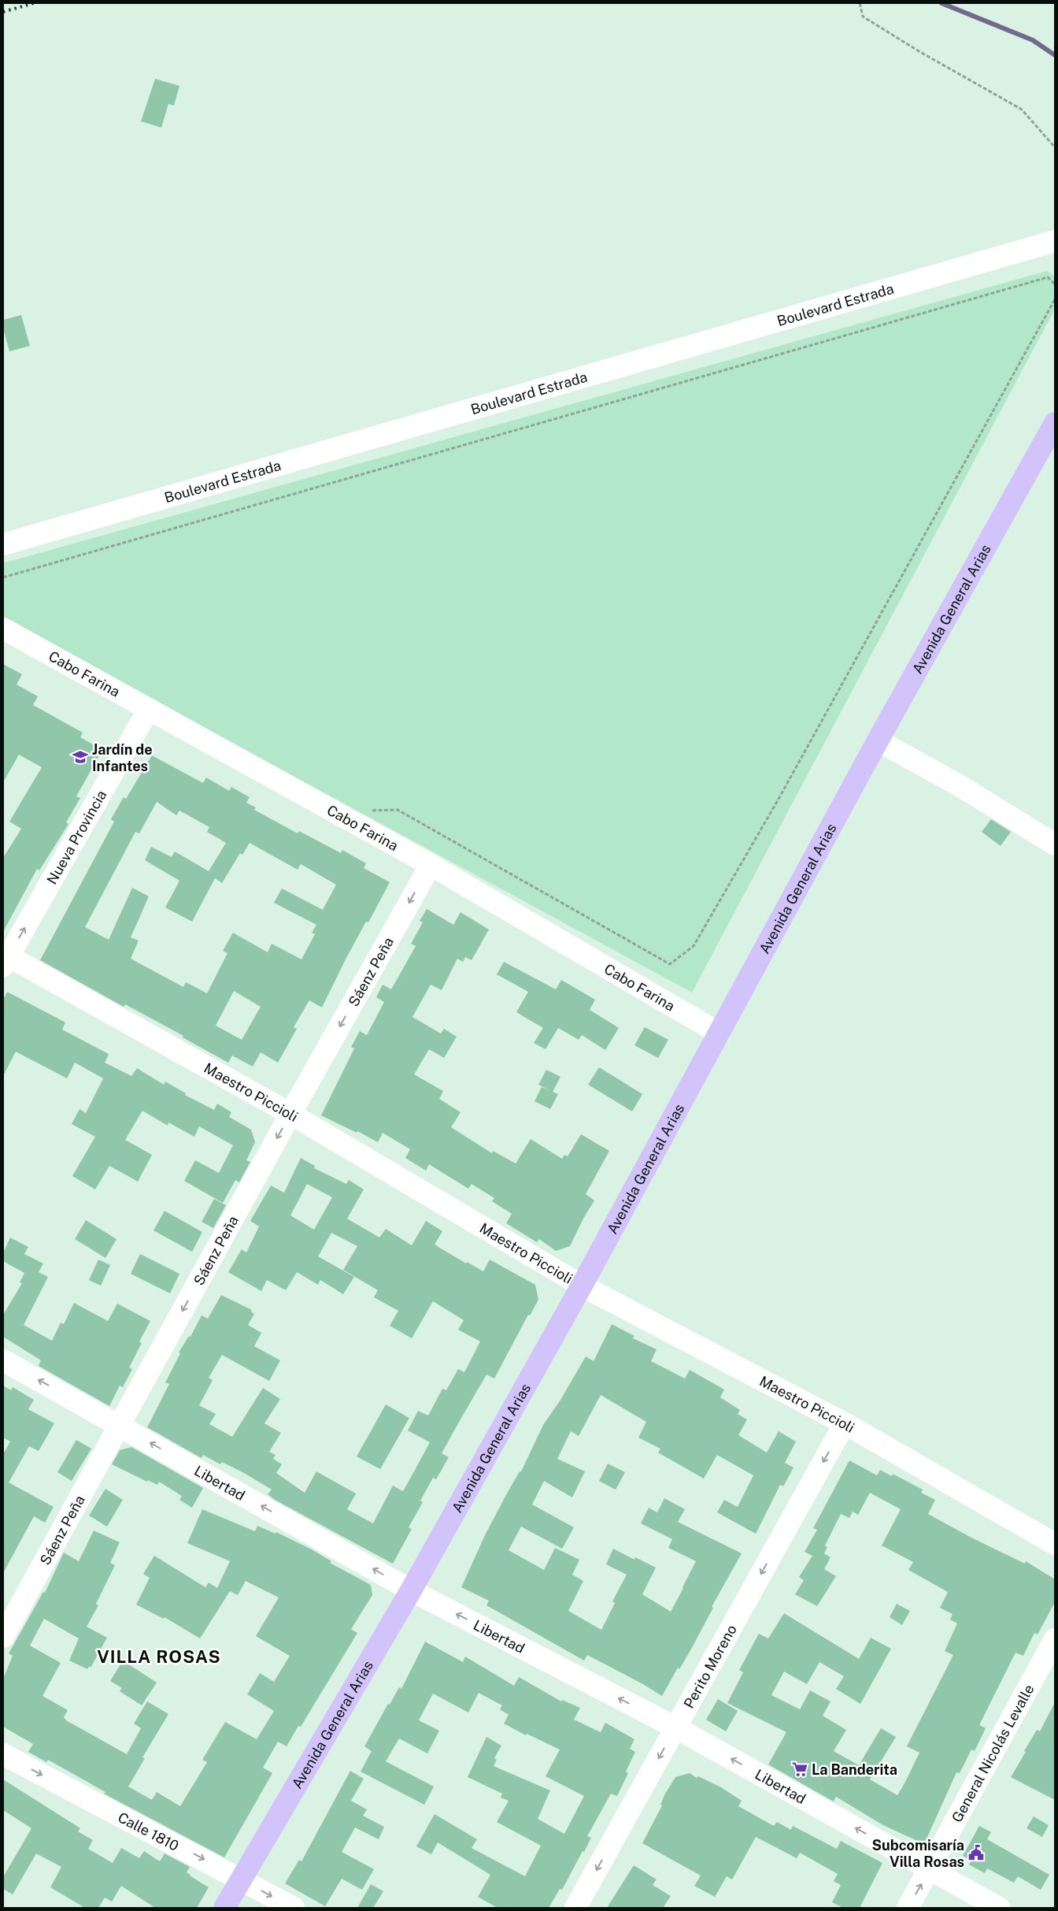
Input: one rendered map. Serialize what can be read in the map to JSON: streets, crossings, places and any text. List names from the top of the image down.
{
  "streets": {
    "main road": ["Avenida General Arias"],
    "street": [
      "Boulevard Estrada",
      "Cabo Farina",
      "Nueva Provincia",
      "Sáenz Peña",
      "Maestro Piccioli",
      "Libertad",
      "Perito Moreno",
      "General Nicolás Levalle",
      "Calle 1810"
    ]
  },
  "crossings": [
    ["Avenida General Arias", "Cabo Farina"],
    ["Avenida General Arias", "Maestro Piccioli"],
    ["Avenida General Arias", "Libertad"],
    ["Avenida General Arias", "Calle 1810"],
    ["Cabo Farina", "Nueva Provincia"],
    ["Cabo Farina", "Sáenz Peña"],
    ["Nueva Provincia", "Maestro Piccioli"],
    ["Sáenz Peña", "Maestro Piccioli"],
    ["Sáenz Peña", "Libertad"],
    ["Maestro Piccioli", "Perito Moreno"],
    ["Libertad", "Perito Moreno"],
    ["Libertad", "General Nicolás Levalle"]
  ],
  "one_way": [
    "Nueva Provincia",
    "Sáenz Peña",
    "Libertad",
    "Perito Moreno",
    "Calle 1810"
  ],
  "districts": ["VILLA ROSAS"],
  "places": {
    "school or university": ["Jardín de Infantes"],
    "supermarket": ["La Banderita"],
    "public building": ["Subcomisaría Villa Rosas"]
  }
}
